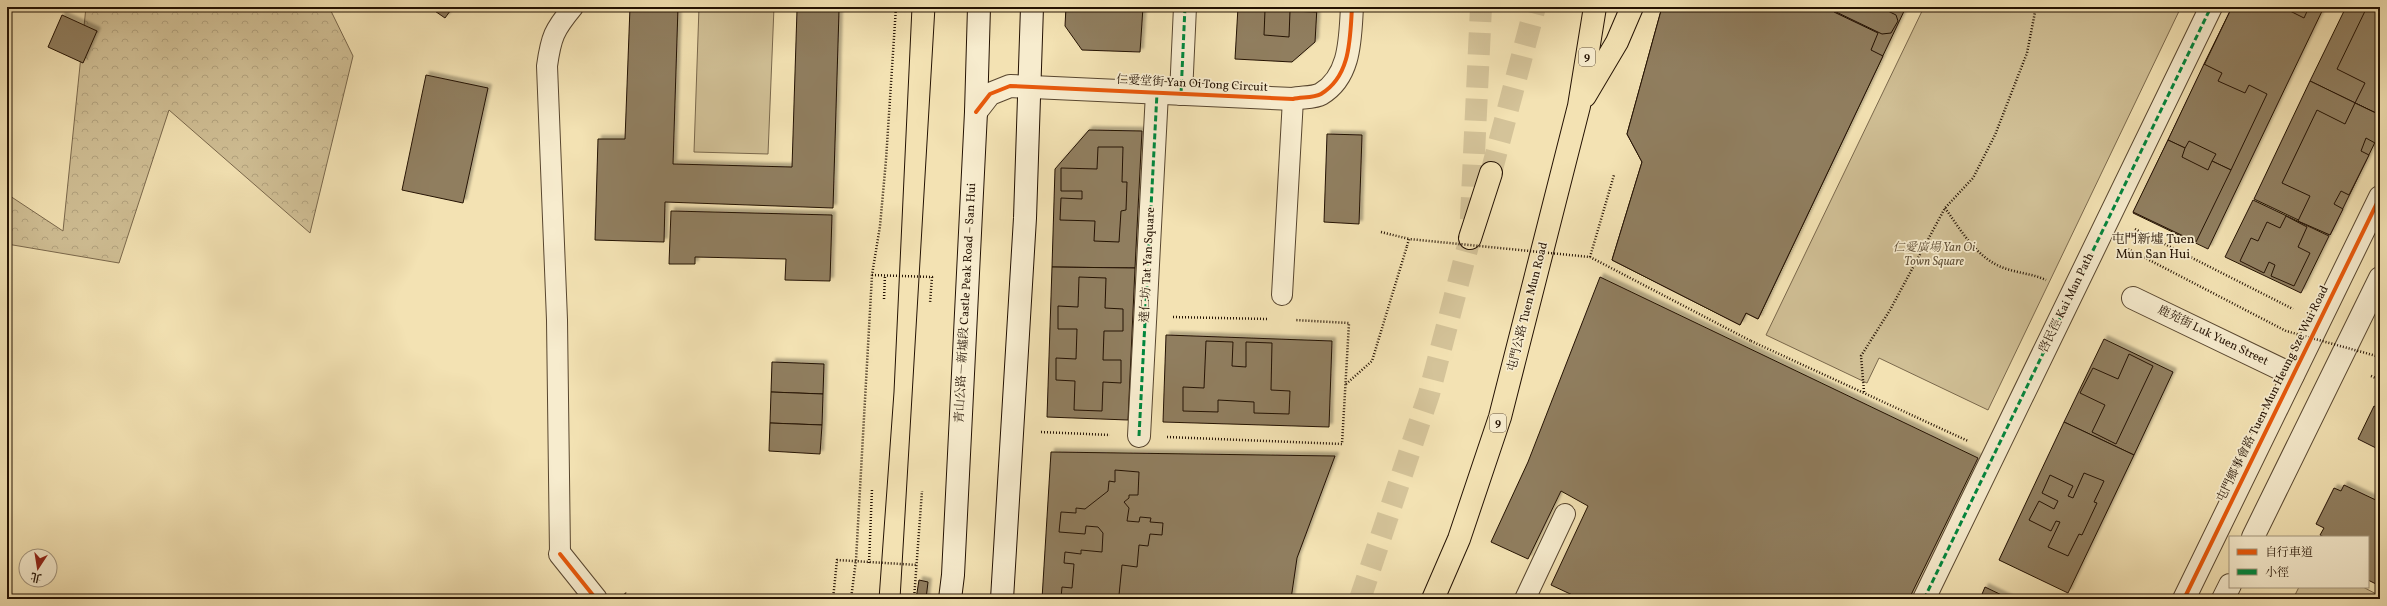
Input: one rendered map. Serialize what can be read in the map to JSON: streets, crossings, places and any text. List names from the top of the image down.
{
  "streets": {
    "highway": ["9", "屯門公路 Tuen Mun Road"],
    "street": [
      "仁愛堂街 Yan Oi Tong Circuit",
      "達仁坊 Tat Yan Square",
      "青山公路－新墟段 Castle Peak Road – San Hui",
      "啓民徑 Kai Man Path",
      "鹿苑街 Luk Yuen Street",
      "屯門鄉事會路 Tuen Mun Heung Sze Wui Road"
    ]
  },
  "crossings": [
    ["仁愛堂街 Yan Oi Tong Circuit", "達仁坊 Tat Yan Square"],
    ["仁愛堂街 Yan Oi Tong Circuit", "青山公路－新墟段 Castle Peak Road – San Hui"],
    ["鹿苑街 Luk Yuen Street", "屯門鄉事會路 Tuen Mun Heung Sze Wui Road"]
  ],
  "districts": ["屯門新墟 Tuen Mun San Hui"],
  "parks": ["仁愛廣場 Yan Oi Town Square"],
  "legend": ["自行車道", "小徑"],
  "north": "bottom"
}
